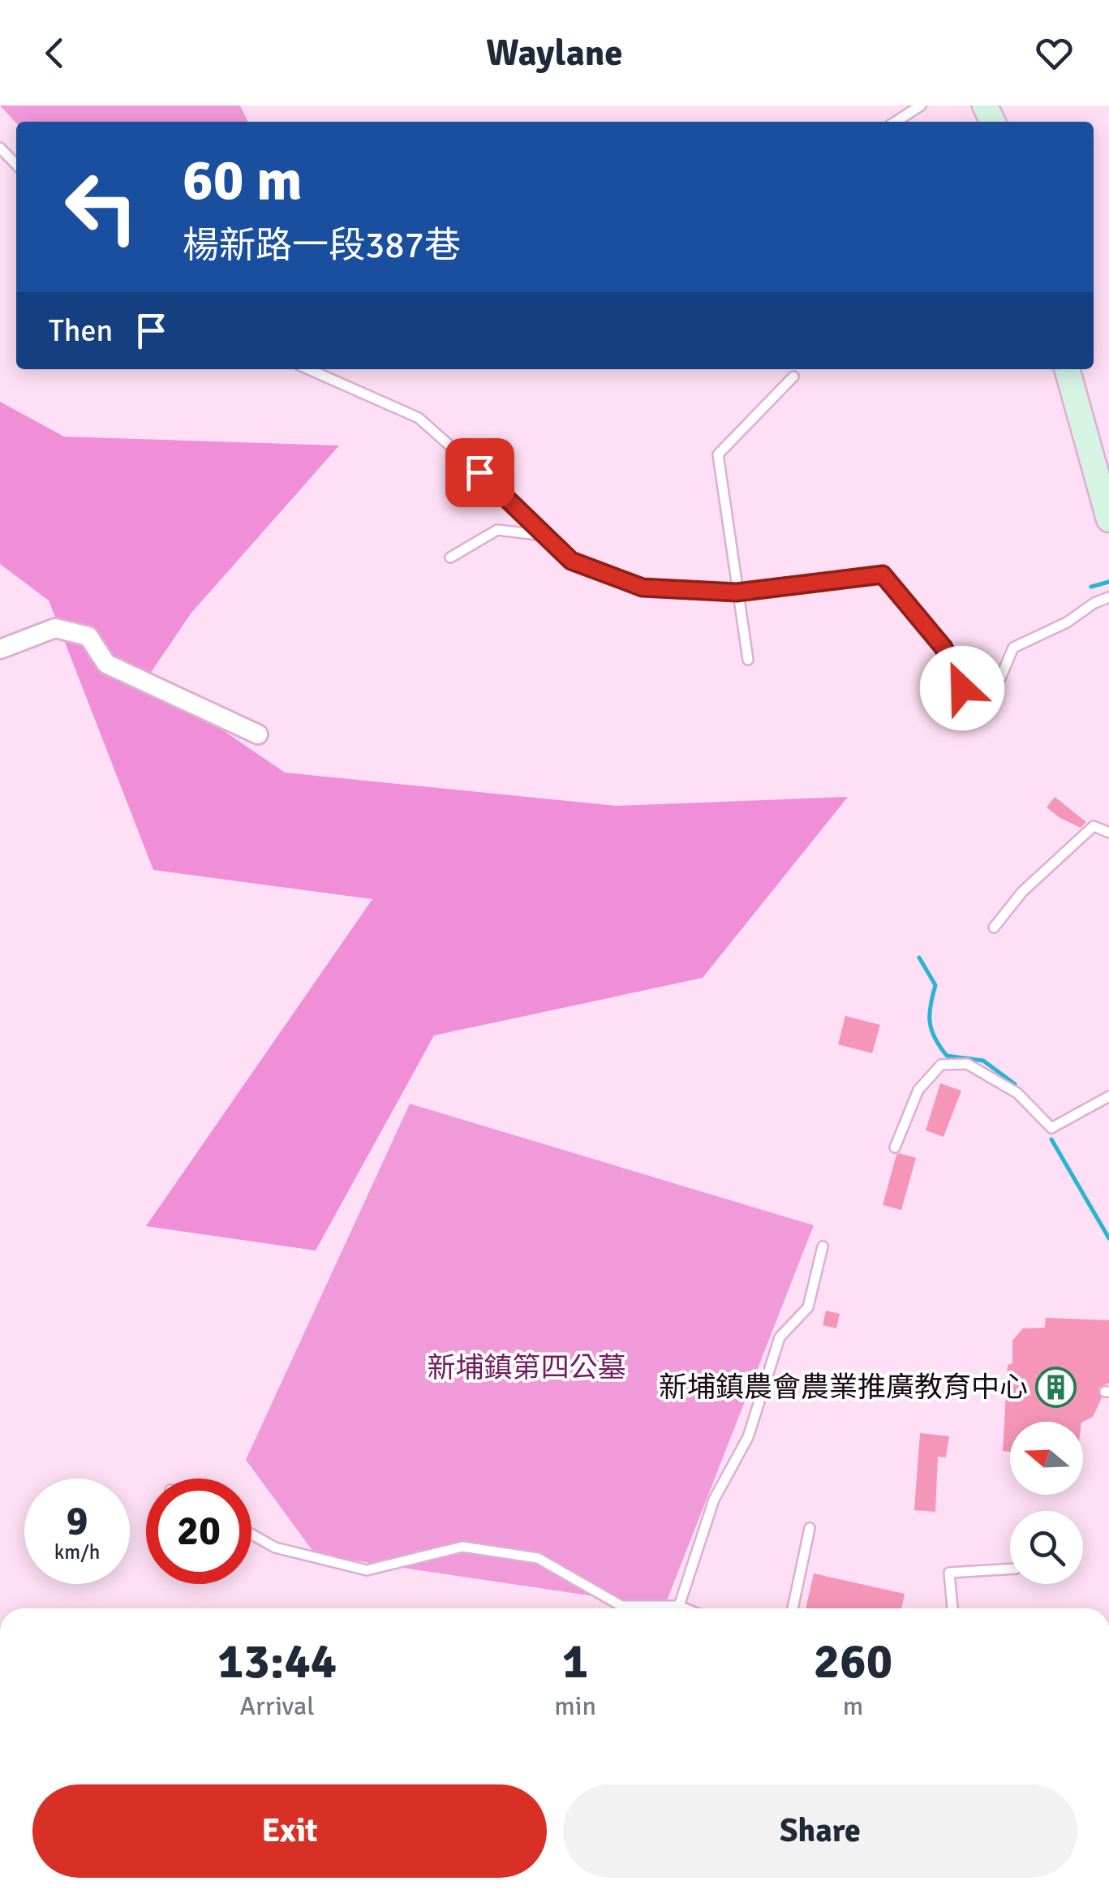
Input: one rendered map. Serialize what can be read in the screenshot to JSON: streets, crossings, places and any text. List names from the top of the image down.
{
  "parks": ["新埔鎮第四公墓"],
  "places": {
    "building": ["新埔鎮農會農業推廣教育中心"]
  },
  "north": "left",
  "page": {
    "header": "Waylane",
    "turn": ["60 m", "楊新路一段387巷"],
    "then": "Then",
    "speed": "9 km/h",
    "limit": "20",
    "eta": [
      "13:44",
      "Arrival",
      "1",
      "min",
      "260",
      "m"
    ],
    "buttons": ["Exit", "Share"]
  }
}
